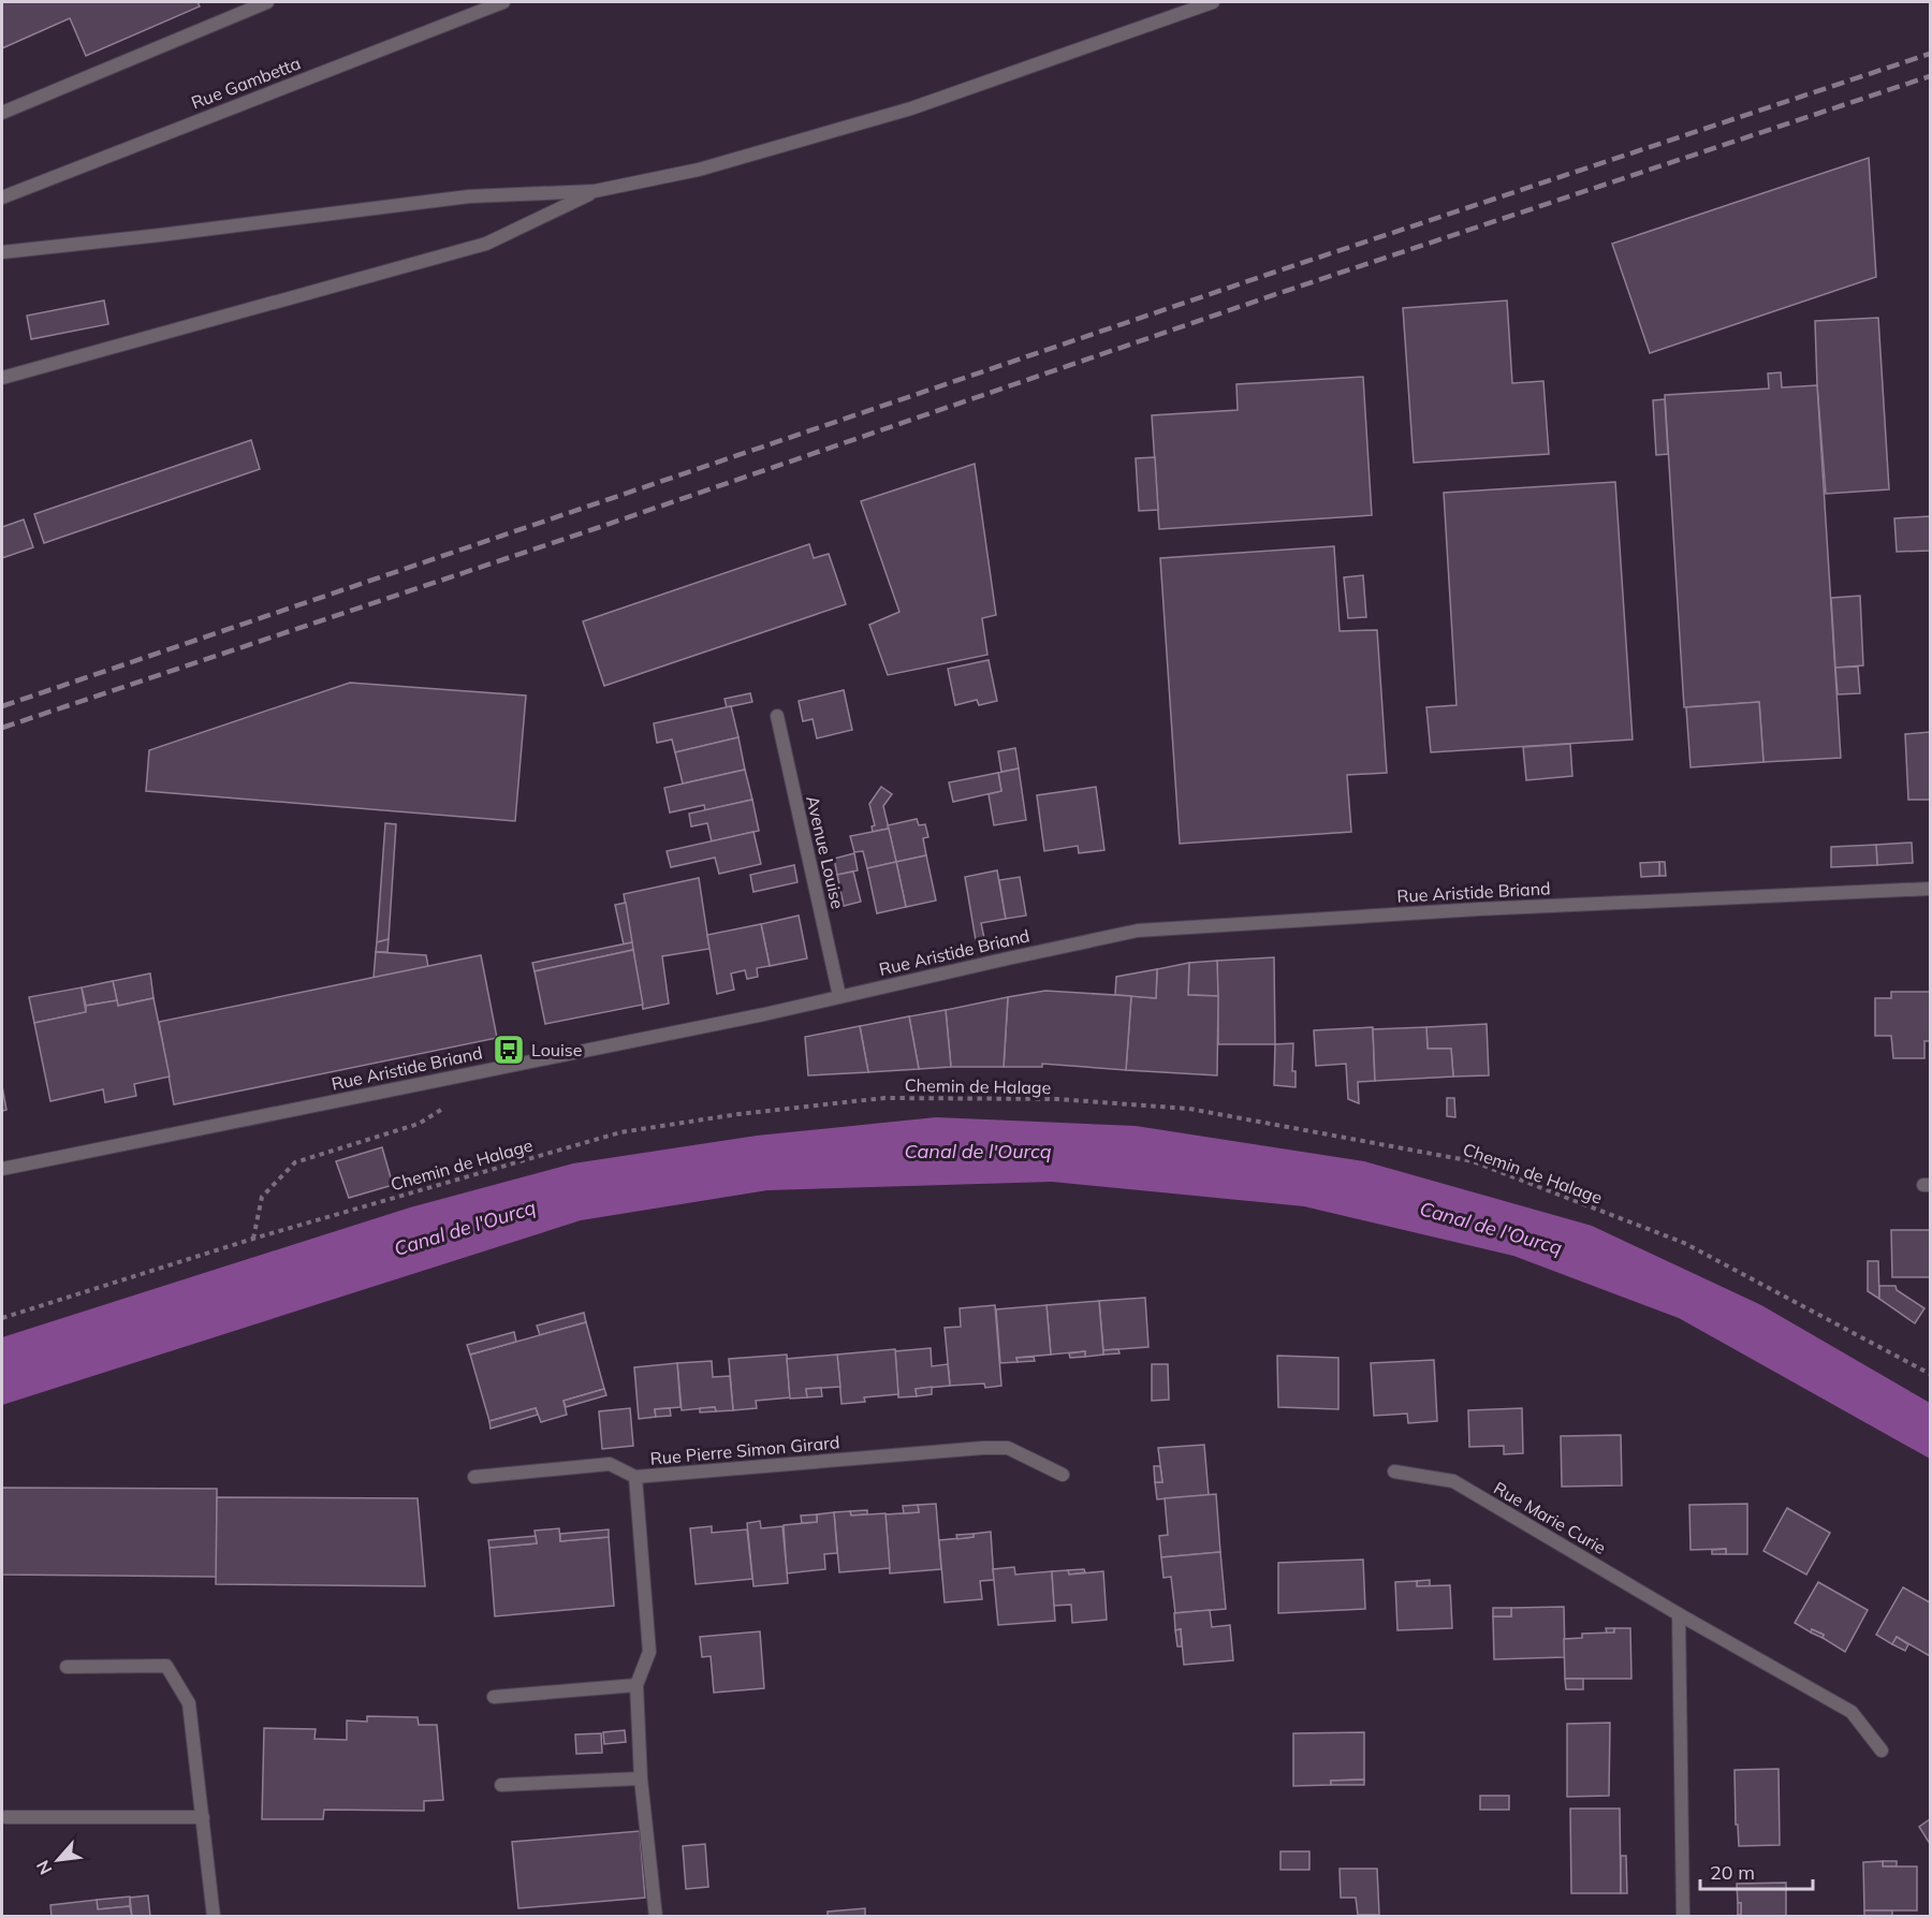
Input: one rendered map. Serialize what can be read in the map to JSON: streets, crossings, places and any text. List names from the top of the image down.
{
  "streets": {
    "street": [
      "Rue Gambetta",
      "Avenue Louise",
      "Rue Aristide Briand",
      "Rue Pierre Simon Girard",
      "Rue Marie Curie"
    ],
    "path": ["Chemin de Halage"]
  },
  "crossings": [
    ["Avenue Louise", "Rue Aristide Briand"]
  ],
  "water": ["Canal de l'Ourcq"],
  "places": {
    "bus stop": ["Louise"]
  },
  "scale_bar": "20 m",
  "north": "bottom left"
}
